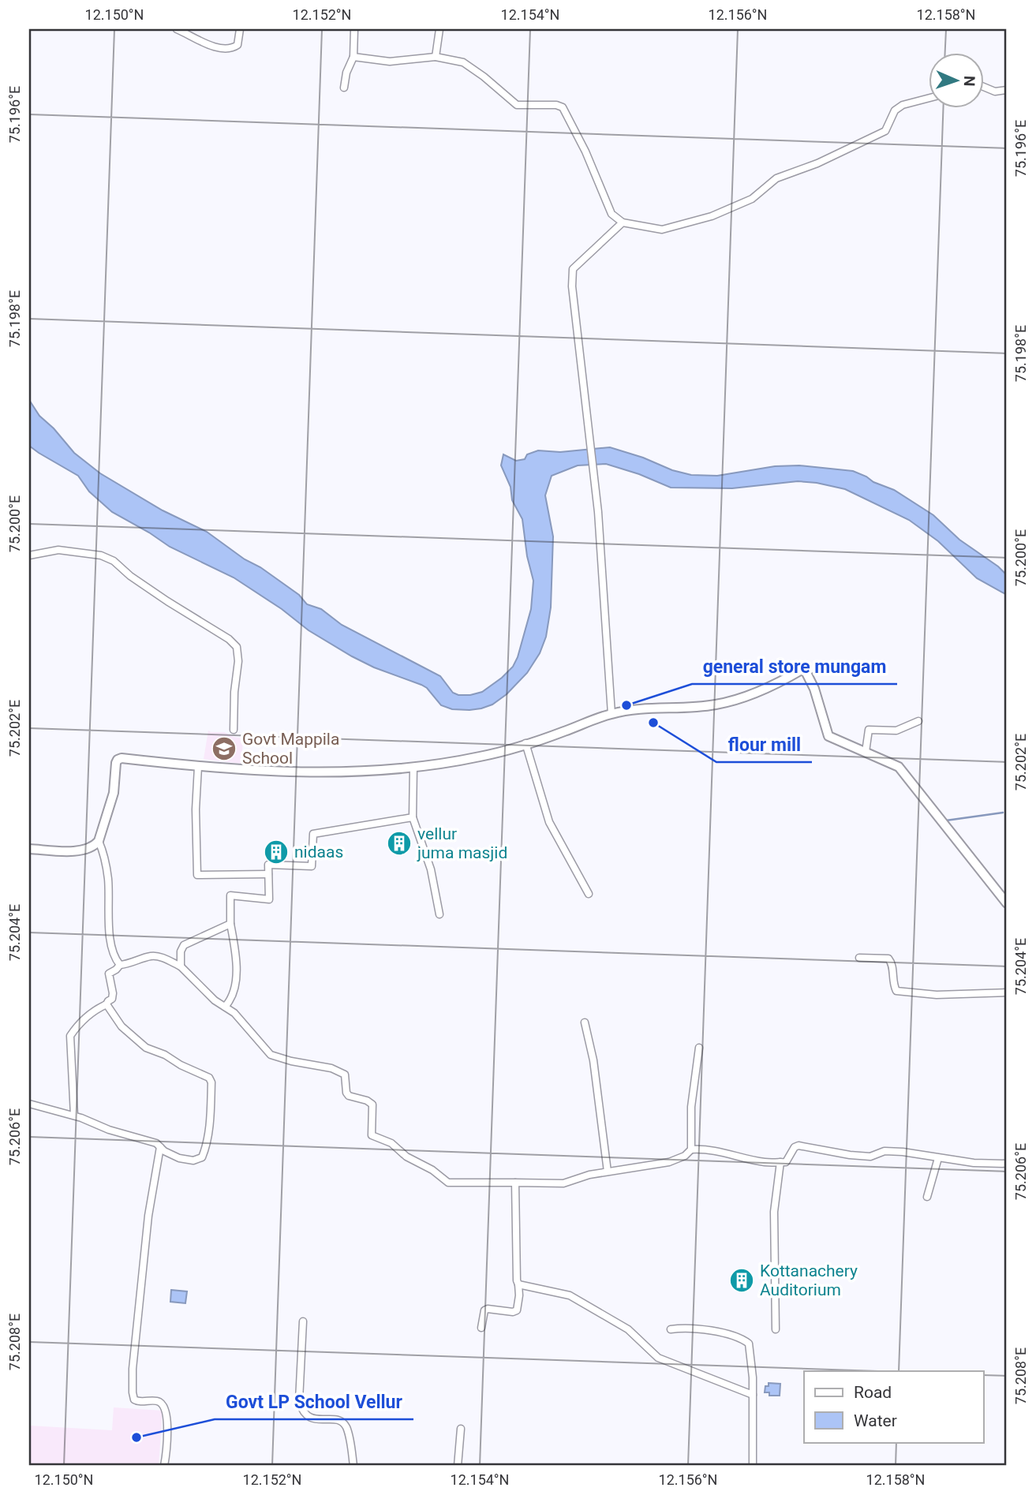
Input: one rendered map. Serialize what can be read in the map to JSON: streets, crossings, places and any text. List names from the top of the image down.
{
  "places": {
    "other": ["general store mungam", "flour mill", "Govt LP School Vellur"],
    "school or university": ["Govt Mappila School"],
    "building": ["vellur juma masjid", "nidaas", "Kottanachery Auditorium"]
  },
  "legend": ["Road", "Water"],
  "north": "right",
  "coordinates": [
    "12.150°N",
    "12.152°N",
    "12.154°N",
    "12.156°N",
    "12.158°N",
    "75.196°E",
    "75.198°E",
    "75.200°E",
    "75.202°E",
    "75.204°E",
    "75.206°E",
    "75.208°E"
  ]
}
